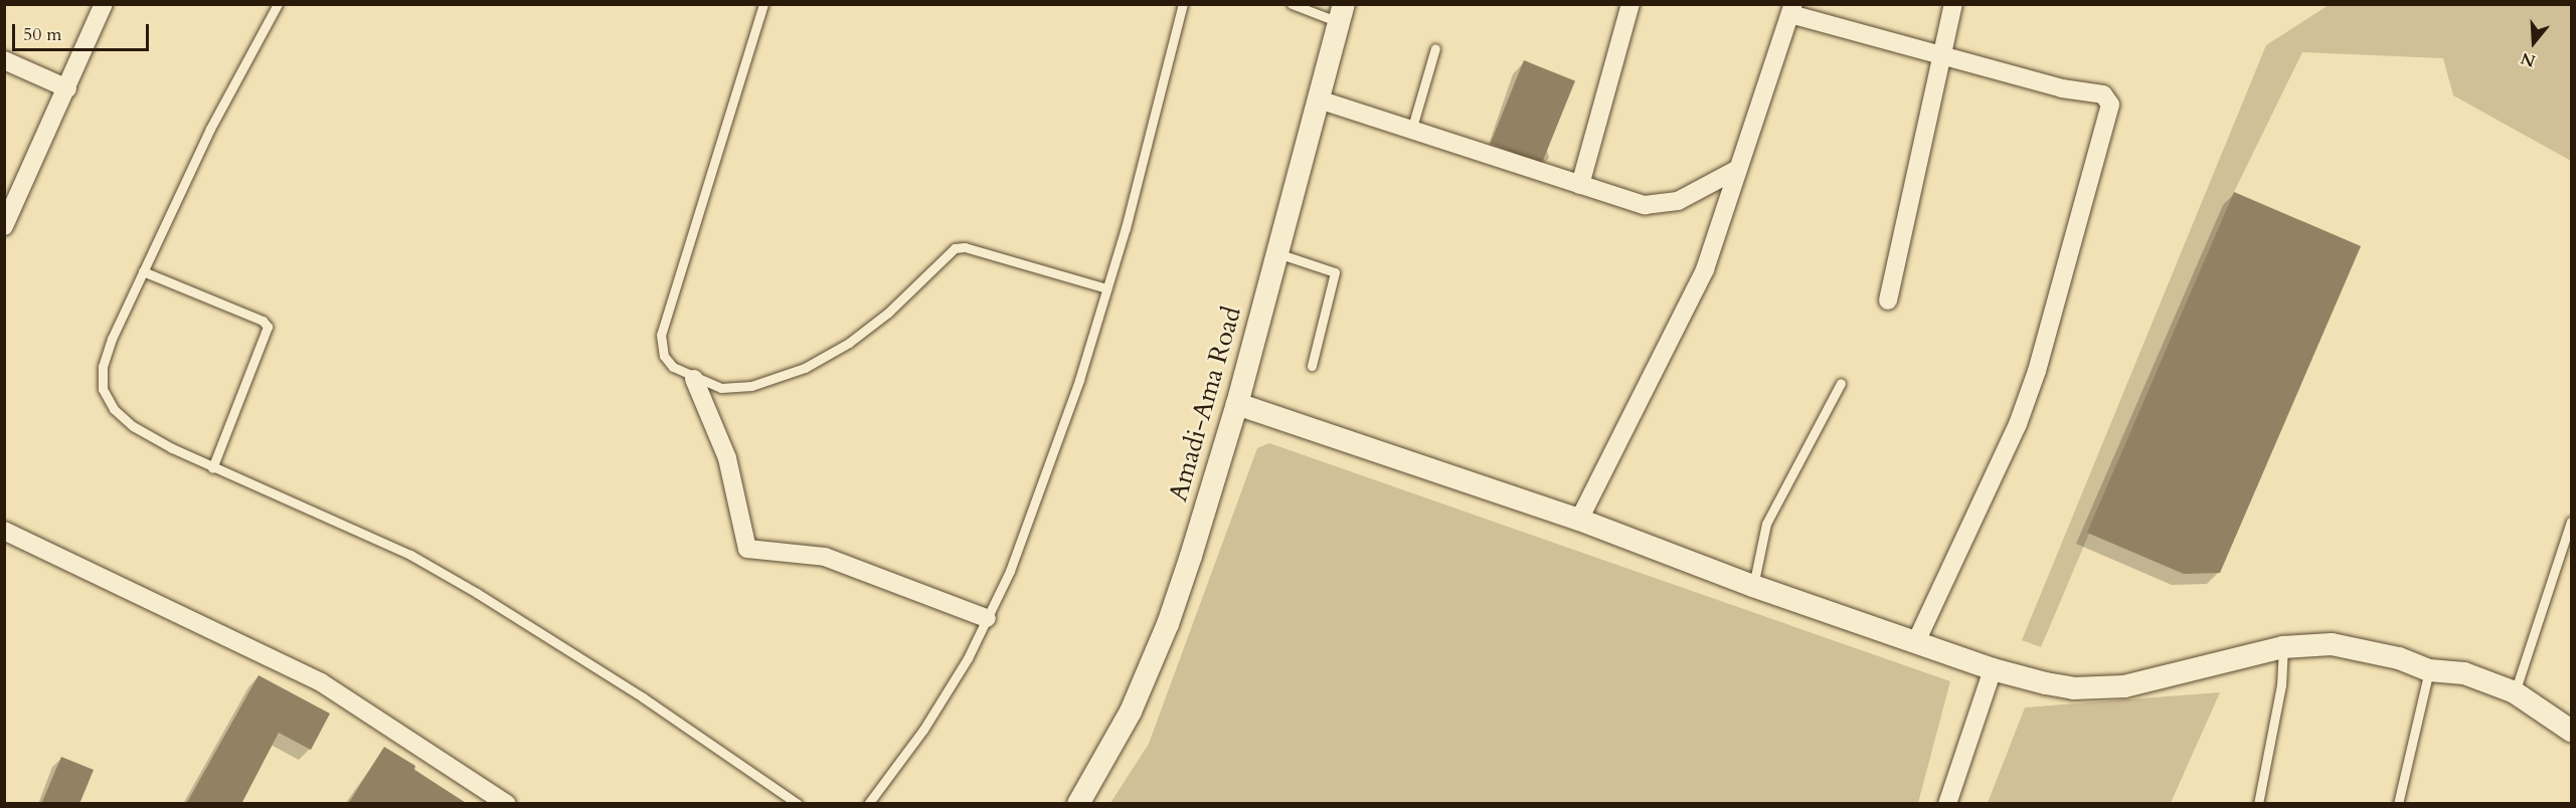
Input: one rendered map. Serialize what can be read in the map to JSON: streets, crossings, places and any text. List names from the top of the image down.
{
  "streets": {
    "street": ["Amadi-Ama Road"]
  },
  "scale_bar": "50 m",
  "north": "bottom"
}
